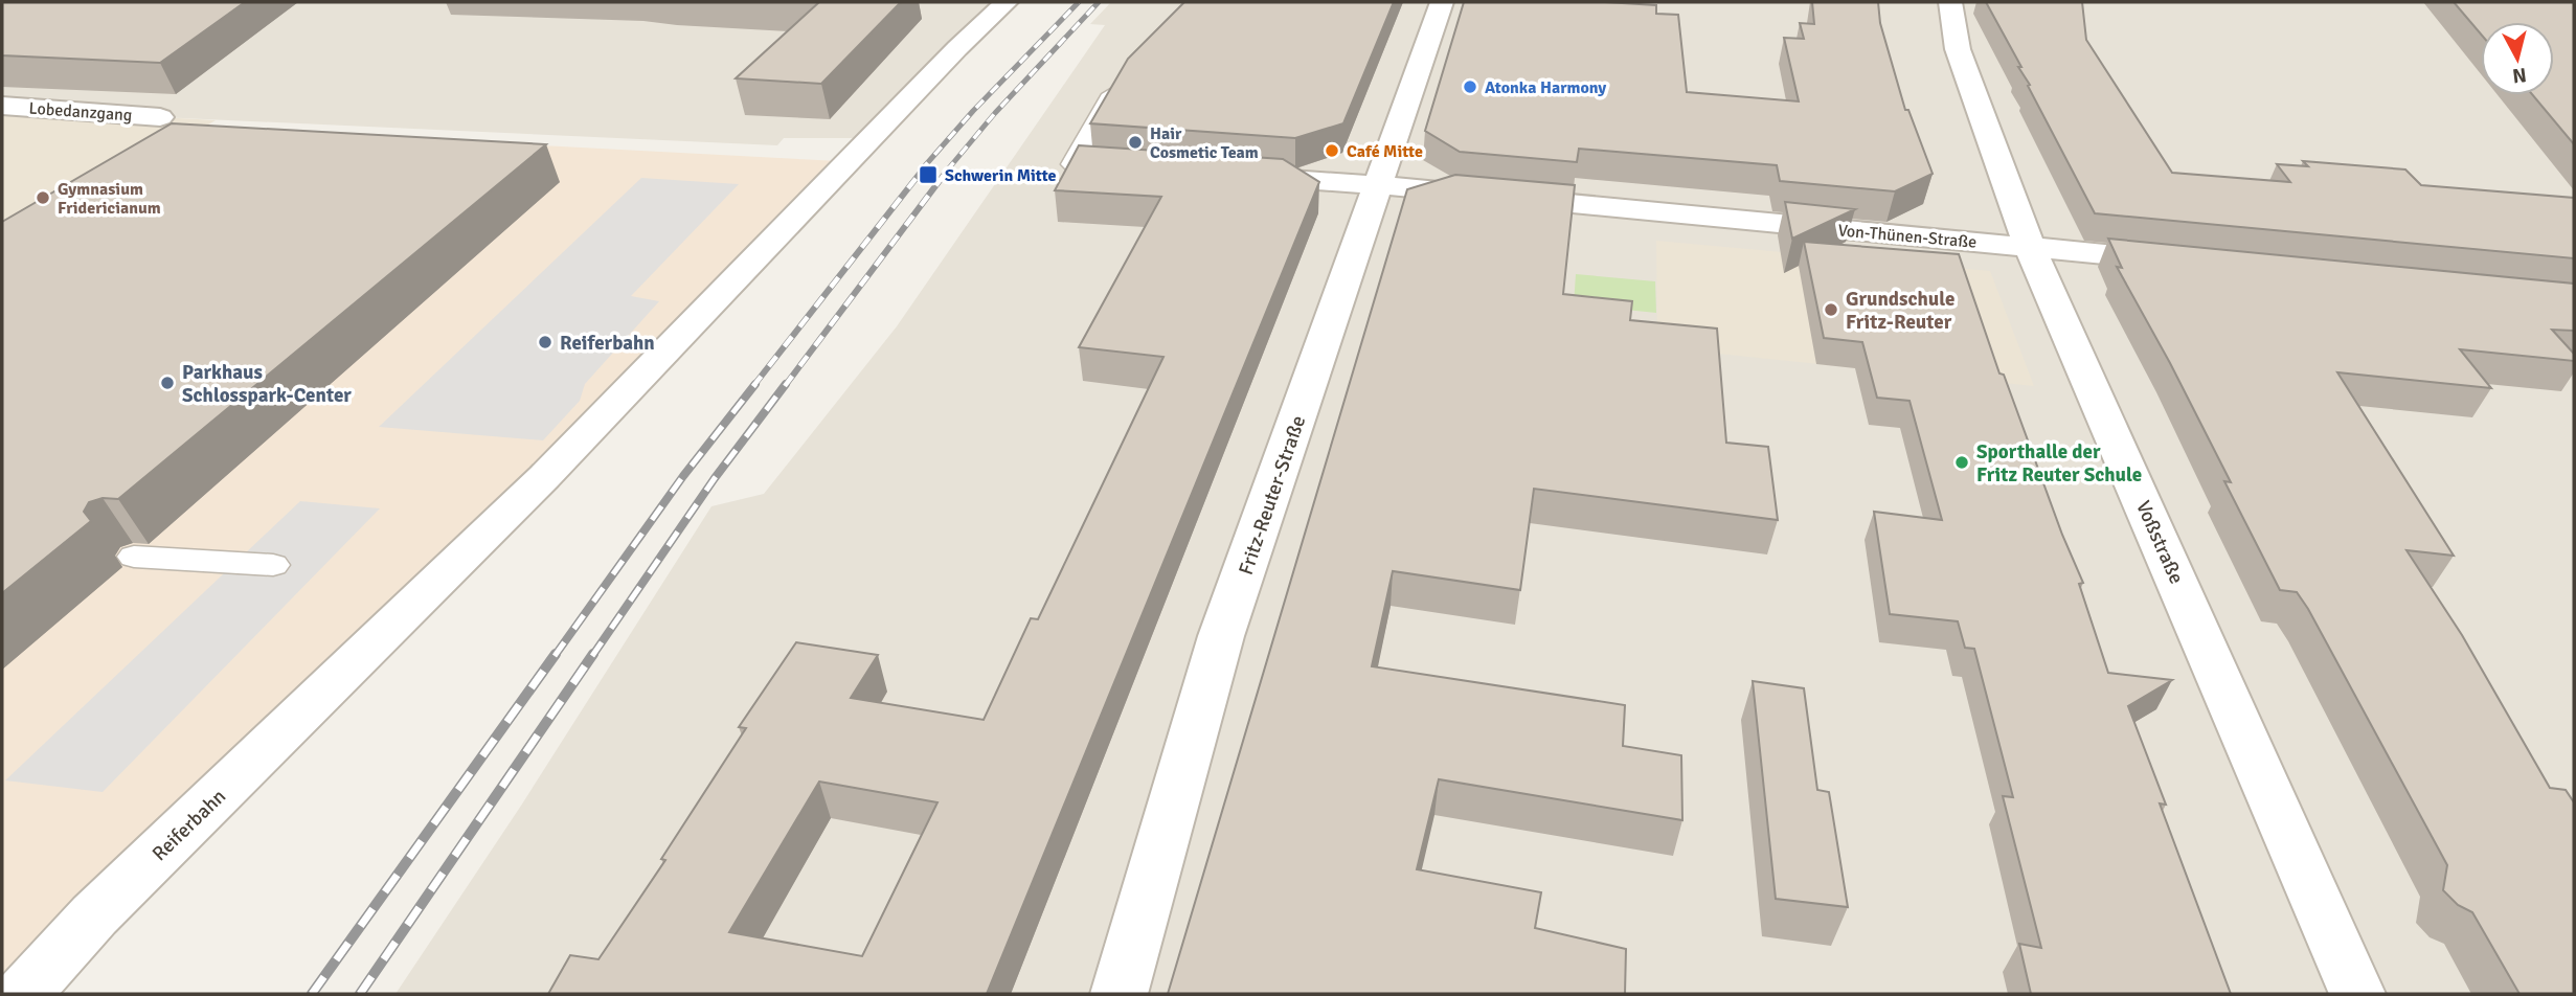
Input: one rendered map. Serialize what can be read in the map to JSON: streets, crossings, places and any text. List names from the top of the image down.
{
  "streets": {
    "street": [
      "Lobedanzgang",
      "Von-Thünen-Straße",
      "Fritz-Reuter-Straße",
      "Voßstraße",
      "Reiferbahn"
    ]
  },
  "crossings": [
    ["Von-Thünen-Straße", "Fritz-Reuter-Straße"],
    ["Von-Thünen-Straße", "Voßstraße"]
  ],
  "places": {
    "other": [
      "Atonka Harmony",
      "Hair Cosmetic Team",
      "Café Mitte",
      "Gymnasium Fridericianum",
      "Grundschule Fritz-Reuter",
      "Reiferbahn",
      "Parkhaus Schlosspark-Center",
      "Sporthalle der Fritz Reuter Schule"
    ],
    "transit": ["Schwerin Mitte"]
  },
  "north": "bottom"
}
